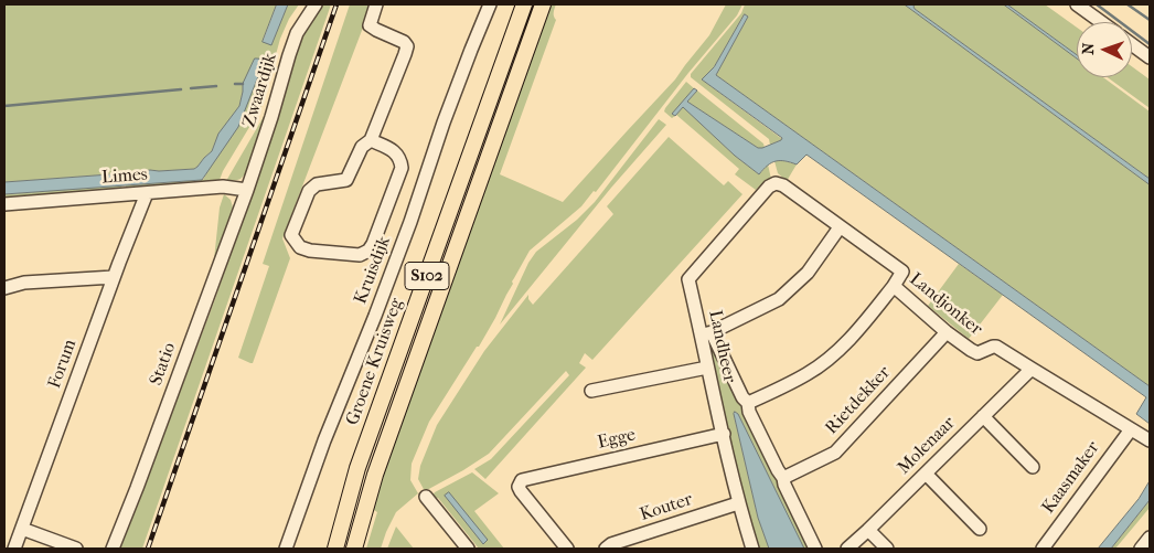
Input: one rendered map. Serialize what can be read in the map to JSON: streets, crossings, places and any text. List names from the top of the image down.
{
  "streets": {
    "main road": ["S102", "Groene Kruisweg"],
    "street": [
      "Zwaardijk",
      "Limes",
      "Kruisdijk",
      "Landjonker",
      "Landheer",
      "Forum",
      "Statio",
      "Rietdekker",
      "Egge",
      "Molenaar",
      "Kaasmaker",
      "Kouter"
    ]
  },
  "crossings": [
    ["Zwaardijk", "Limes"],
    ["Zwaardijk", "Statio"],
    ["Limes", "Forum"],
    ["Limes", "Statio"],
    ["Landjonker", "Landheer"],
    ["Landjonker", "Rietdekker"],
    ["Landjonker", "Molenaar"],
    ["Landjonker", "Kaasmaker"],
    ["Landheer", "Rietdekker"],
    ["Landheer", "Egge"],
    ["Landheer", "Kouter"]
  ],
  "north": "left"
}
